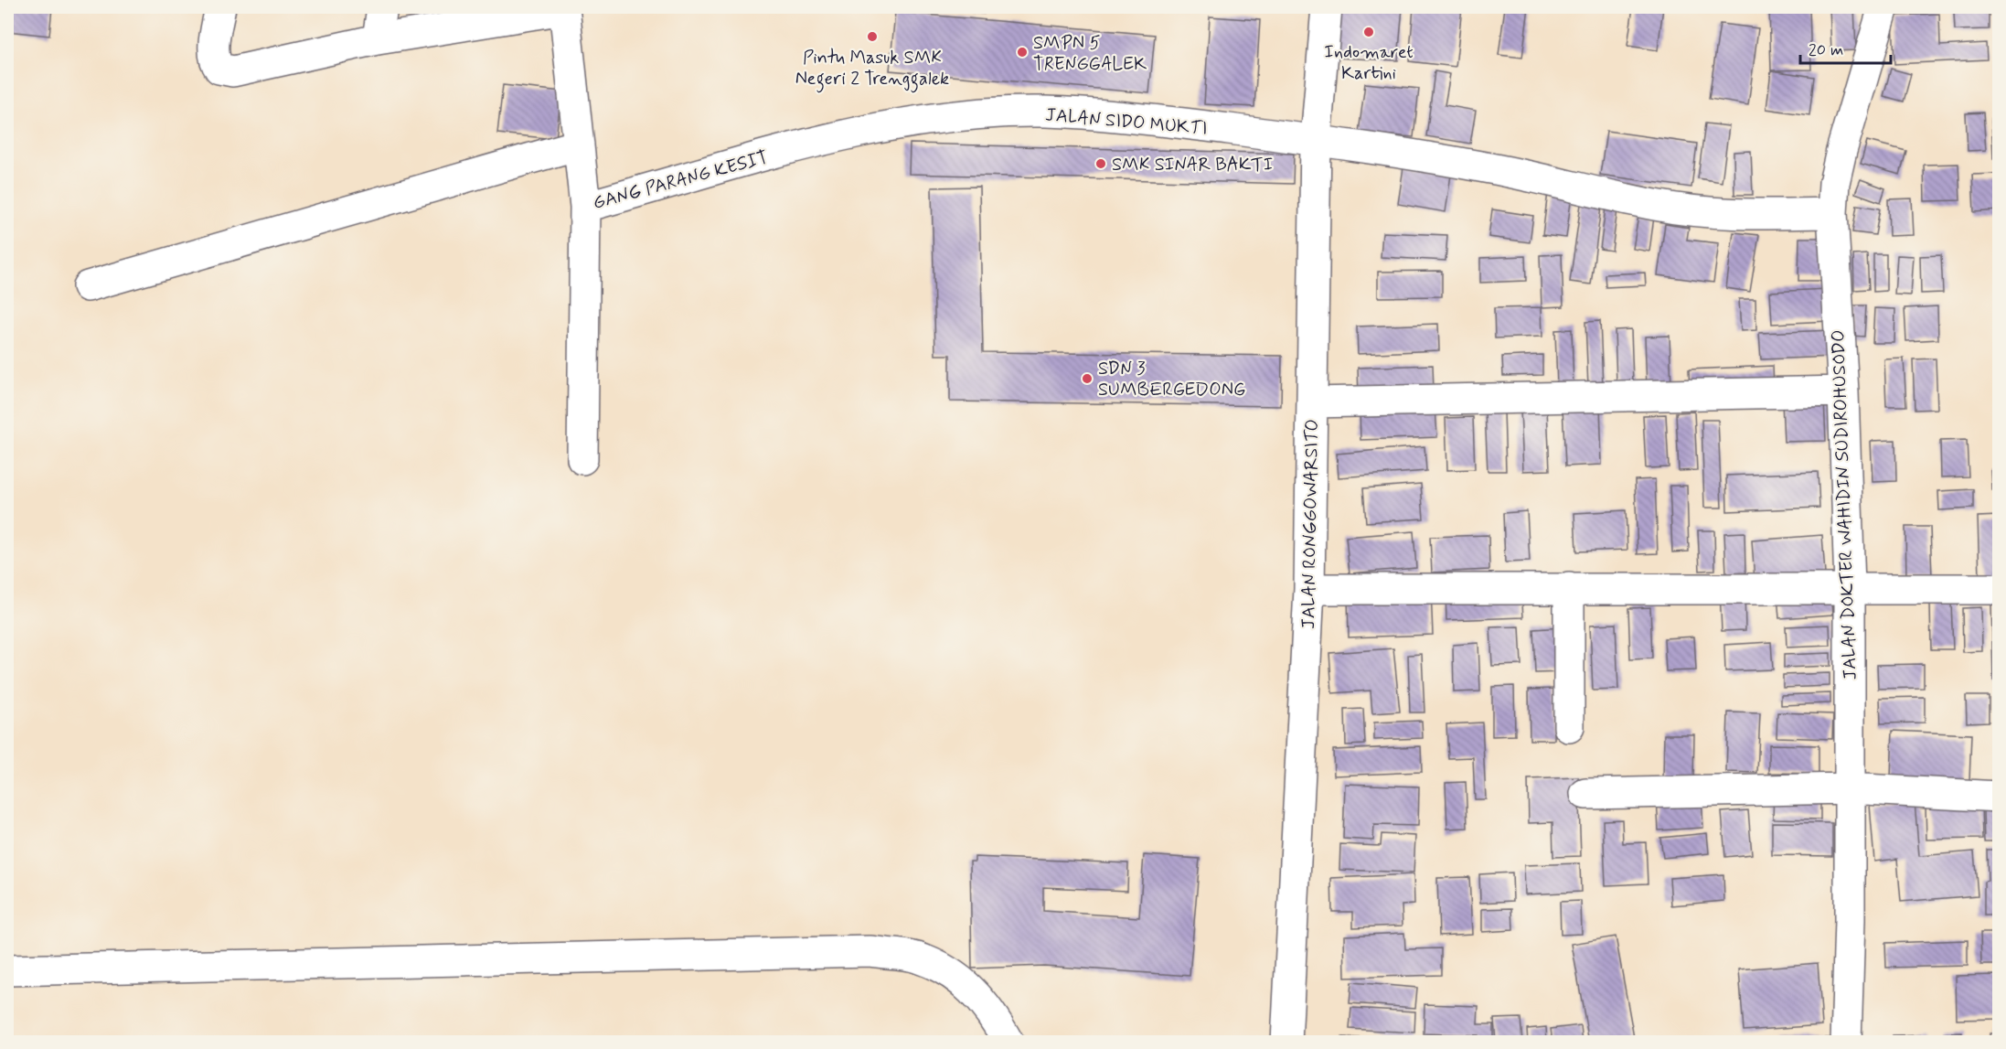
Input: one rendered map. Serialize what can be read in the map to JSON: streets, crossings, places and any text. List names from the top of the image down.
{
  "streets": {
    "street": [
      "JALAN SIDO MUKTI",
      "GANG PARANG KESIT",
      "JALAN DOKTER WAHIDIN SUDIROHUSODO",
      "JALAN RONGGOWARSITO"
    ]
  },
  "crossings": [
    ["JALAN SIDO MUKTI", "GANG PARANG KESIT"],
    ["JALAN SIDO MUKTI", "JALAN DOKTER WAHIDIN SUDIROHUSODO"],
    ["JALAN SIDO MUKTI", "JALAN RONGGOWARSITO"]
  ],
  "places": [
    "Indomaret Kartini",
    "Pintu Masuk SMK Negeri 2 Trenggalek",
    "SMPN 5 TRENGGALEK",
    "SMK SINAR BAKTI",
    "SDN 3 SUMBERGEDONG"
  ],
  "scale_bar": "20 m"
}
